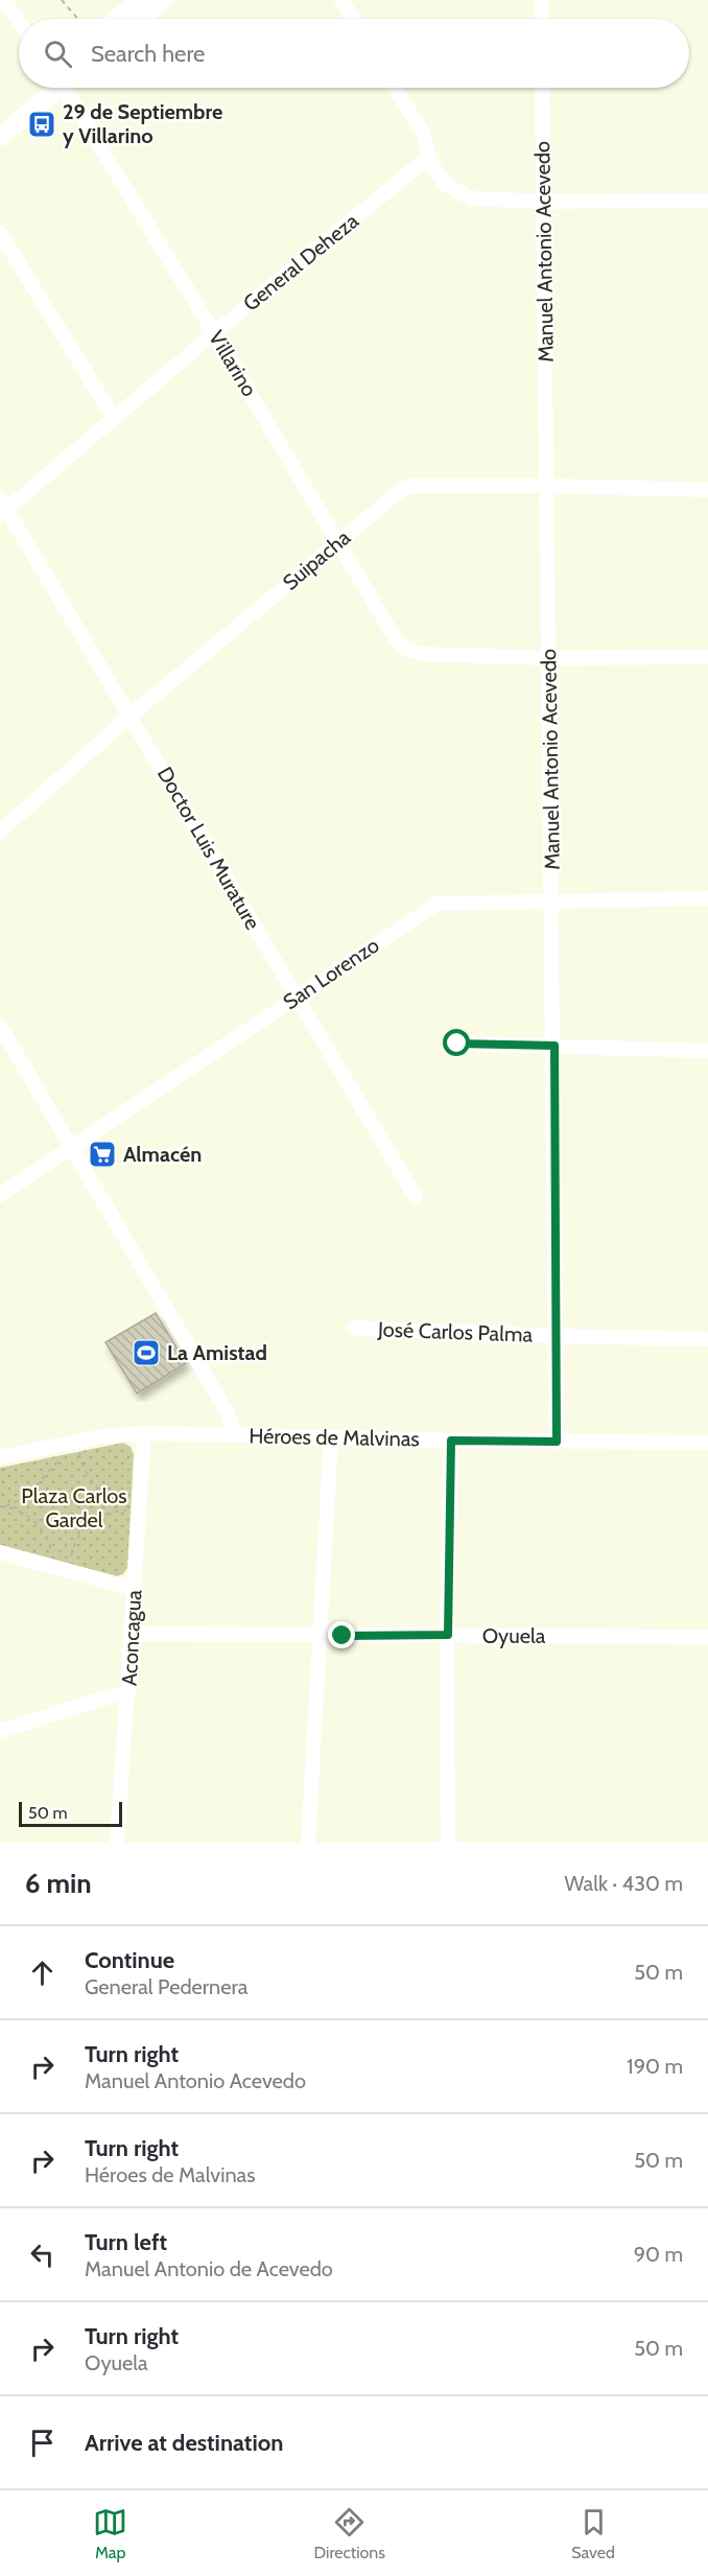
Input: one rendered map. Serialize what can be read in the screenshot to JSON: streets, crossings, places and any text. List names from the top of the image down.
{
  "streets": {
    "street": [
      "Manuel Antonio Acevedo",
      "General Deheza",
      "Villarino",
      "Suipacha",
      "Doctor Luis Murature",
      "San Lorenzo",
      "José Carlos Palma",
      "Héroes de Malvinas",
      "Oyuela",
      "Aconcagua"
    ]
  },
  "crossings": [
    ["Manuel Antonio Acevedo", "Villarino"],
    ["Manuel Antonio Acevedo", "Suipacha"],
    ["Manuel Antonio Acevedo", "San Lorenzo"],
    ["Manuel Antonio Acevedo", "José Carlos Palma"],
    ["Manuel Antonio Acevedo", "Héroes de Malvinas"],
    ["General Deheza", "Villarino"],
    ["General Deheza", "Doctor Luis Murature"],
    ["Villarino", "Suipacha"],
    ["Suipacha", "Doctor Luis Murature"],
    ["Doctor Luis Murature", "San Lorenzo"],
    ["Héroes de Malvinas", "Aconcagua"],
    ["Oyuela", "Aconcagua"]
  ],
  "parks": ["Plaza Carlos Gardel"],
  "places": {
    "bus stop": ["29 de Septiembre y Villarino"],
    "supermarket": ["Almacén"],
    "sports": ["La Amistad"]
  },
  "scale_bar": "50 m",
  "page": {
    "search": "Search here",
    "scale": "50 m",
    "heading": ["6 min", "Walk · 430 m"],
    "list": [
      ["Continue", "General Pedernera", "50 m"],
      ["Turn right", "Manuel Antonio Acevedo", "190 m"],
      ["Turn right", "Héroes de Malvinas", "50 m"],
      ["Turn left", "Manuel Antonio de Acevedo", "90 m"],
      ["Turn right", "Oyuela", "50 m"],
      "Arrive at destination"
    ],
    "nav": ["Map", "Directions", "Saved"]
  }
}
